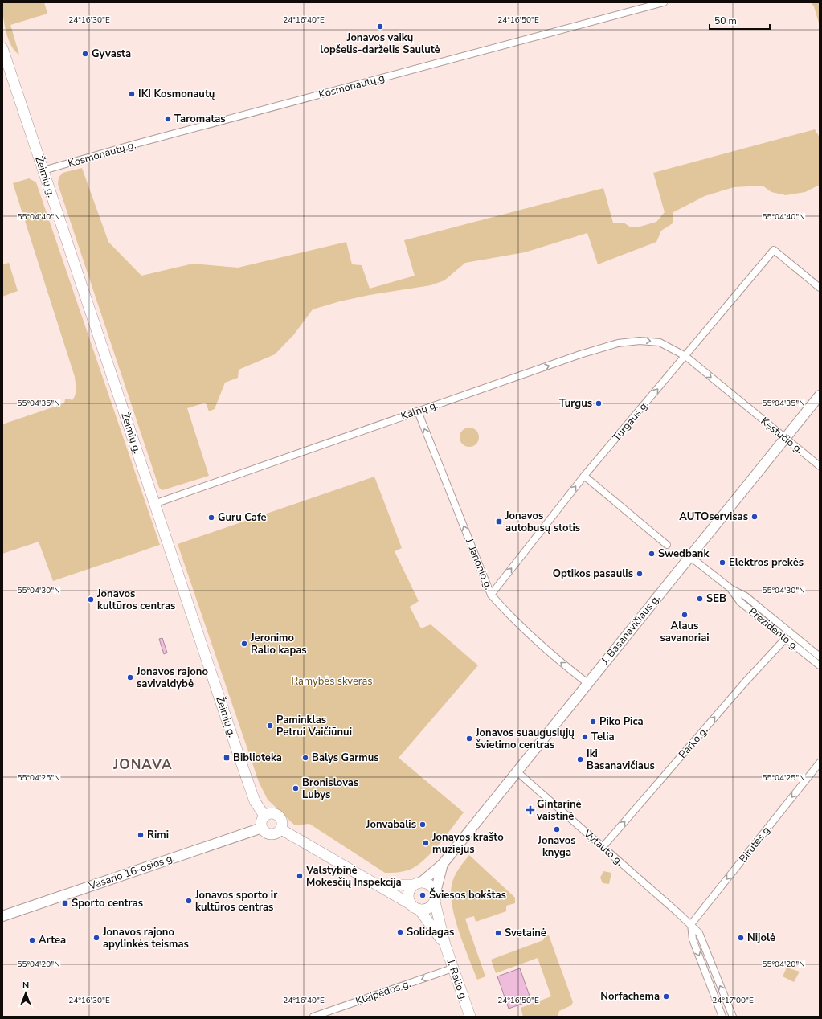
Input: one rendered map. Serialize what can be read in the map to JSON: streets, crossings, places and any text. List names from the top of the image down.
{
  "streets": {
    "main road": [
      "Žeimių g.",
      "J. Basanavičiaus g.",
      "Vasario 16-osios g.",
      "J. Ralio g."
    ],
    "street": [
      "Kosmonautų g.",
      "Kalnų g.",
      "Turgaus g.",
      "Kęstučio g.",
      "J. Janonio g.",
      "Prezidento g.",
      "Parko g.",
      "Birutės g.",
      "Vytauto g.",
      "Klaipėdos g."
    ]
  },
  "crossings": [
    ["Kosmonautų g.", "Žeimių g."],
    ["Žeimių g.", "Kalnų g."],
    ["Žeimių g.", "Vasario 16-osios g."],
    ["Kalnų g.", "Turgaus g."],
    ["Kalnų g.", "Kęstučio g."],
    ["Kalnų g.", "J. Janonio g."],
    ["Turgaus g.", "Kęstučio g."],
    ["Turgaus g.", "J. Janonio g."],
    ["Kęstučio g.", "J. Basanavičiaus g."],
    ["J. Janonio g.", "J. Basanavičiaus g."],
    ["J. Basanavičiaus g.", "Prezidento g."],
    ["J. Basanavičiaus g.", "Vytauto g."],
    ["J. Basanavičiaus g.", "J. Ralio g."],
    ["Prezidento g.", "Parko g."],
    ["Parko g.", "Vytauto g."],
    ["Birutės g.", "Vytauto g."],
    ["J. Ralio g.", "Klaipėdos g."]
  ],
  "one_way": [
    "Kalnų g.",
    "Turgaus g.",
    "Kęstučio g.",
    "J. Janonio g.",
    "Parko g.",
    "Birutės g.",
    "Klaipėdos g."
  ],
  "districts": ["JONAVA"],
  "parks": ["Ramybės skveras"],
  "places": {
    "other": [
      "Jonavos vaikų lopšelis-darželis Saulutė",
      "Gyvasta",
      "IKI Kosmonautų",
      "Taromatas",
      "Turgus",
      "AUTOservisas",
      "Guru Cafe",
      "Swedbank",
      "Elektros prekės",
      "Optikos pasaulis",
      "SEB",
      "Jonavos kultūros centras",
      "Alaus savanoriai",
      "Jeronimo Ralio kapas",
      "Jonavos rajono savivaldybė",
      "Piko Pica",
      "Paminklas Petrui Vaičiūnui",
      "Telia",
      "Jonavos suaugusiųjų švietimo centras",
      "Balys Garmus",
      "Iki Basanavičiaus",
      "Bronislovas Lubys",
      "Jonvabalis",
      "Jonavos knyga",
      "Rimi",
      "Jonavos krašto muziejus",
      "Valstybinė Mokesčių Inspekcija",
      "Šviesos bokštas",
      "Jonavos sporto ir kultūros centras",
      "Solidagas",
      "Svetainė",
      "Jonavos rajono apylinkės teismas",
      "Nijolė",
      "Artea",
      "Norfachema"
    ],
    "transit": ["Jonavos autobusų stotis", "Biblioteka", "Sporto centras"],
    "health": ["Gintarinė vaistinė"]
  },
  "scale_bar": "50 m",
  "north": "top",
  "coordinates": [
    "24°16'30\"E",
    "24°16'40\"E",
    "24°16'50\"E",
    "55°04'40\"N",
    "55°04'35\"N",
    "55°04'30\"N",
    "55°04'25\"N",
    "55°04'20\"N",
    "24°17'00\"E"
  ]
}
